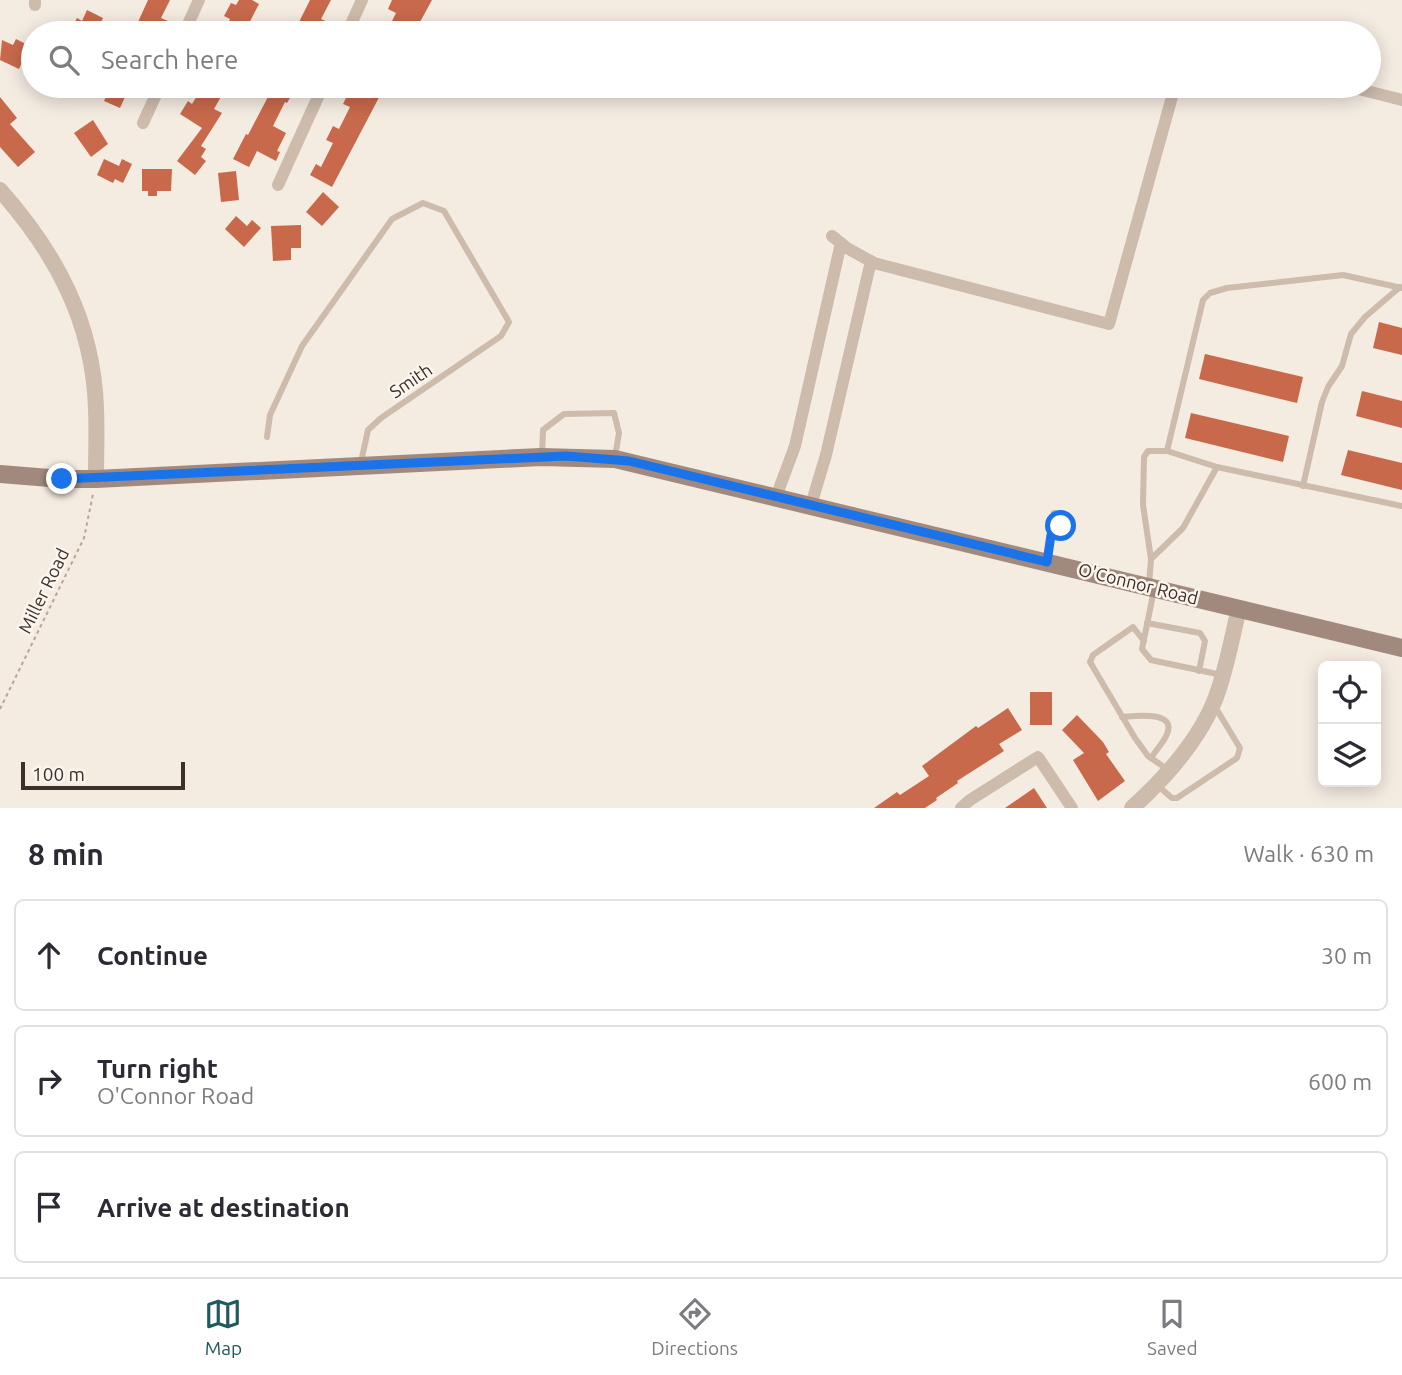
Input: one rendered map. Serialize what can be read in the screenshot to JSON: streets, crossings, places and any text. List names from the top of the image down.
{
  "streets": {
    "main road": ["O'Connor Road"],
    "lane": ["Smith"],
    "path": ["Miller Road"]
  },
  "crossings": [
    ["Smith", "O'Connor Road"],
    ["O'Connor Road", "Miller Road"]
  ],
  "scale_bar": "100 m",
  "page": {
    "search": "Search here",
    "scale": "100 m",
    "heading": ["8 min", "Walk · 630 m"],
    "list": [
      ["Continue", "30 m"],
      ["Turn right", "O'Connor Road", "600 m"],
      "Arrive at destination"
    ],
    "nav": ["Map", "Directions", "Saved"]
  }
}
